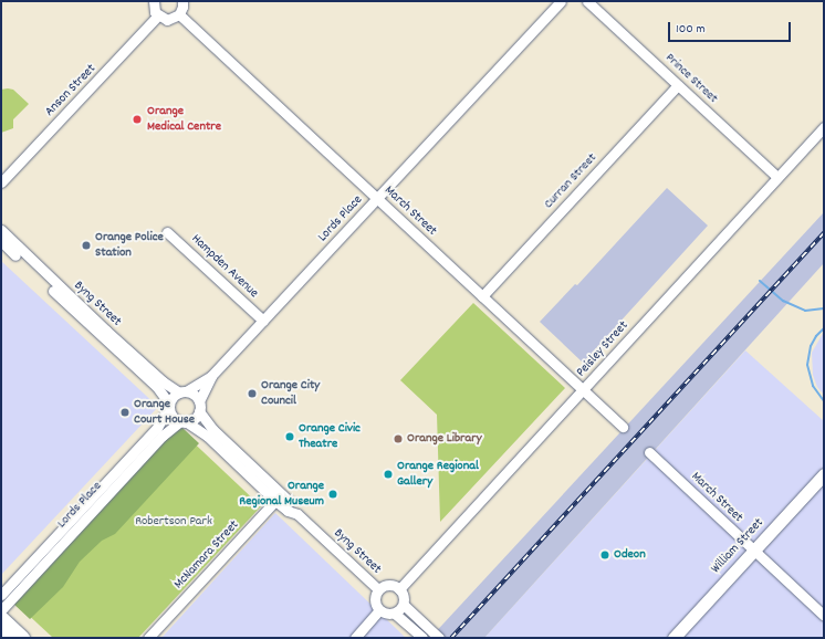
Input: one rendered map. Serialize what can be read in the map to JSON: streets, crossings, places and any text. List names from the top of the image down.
{
  "streets": {
    "main road": ["William Street"],
    "street": [
      "Prince Street",
      "Anson Street",
      "Curran Street",
      "March Street",
      "Lords Place",
      "Hampden Avenue",
      "Byng Street",
      "Peisley Street",
      "McNamara Street"
    ]
  },
  "crossings": [
    ["Prince Street", "Curran Street"],
    ["Prince Street", "Peisley Street"],
    ["Curran Street", "March Street"],
    ["March Street", "Lords Place"],
    ["March Street", "Peisley Street"],
    ["March Street", "William Street"],
    ["Lords Place", "Hampden Avenue"],
    ["Lords Place", "Byng Street"],
    ["Byng Street", "Peisley Street"],
    ["Byng Street", "McNamara Street"]
  ],
  "parks": ["Robertson Park"],
  "places": [
    "Orange Medical Centre",
    "Orange Police Station",
    "Orange City Council",
    "Orange Court House",
    "Orange Civic Theatre",
    "Orange Library",
    "Orange Regional Gallery",
    "Orange Regional Museum",
    "Odeon"
  ],
  "scale_bar": "100 m"
}
